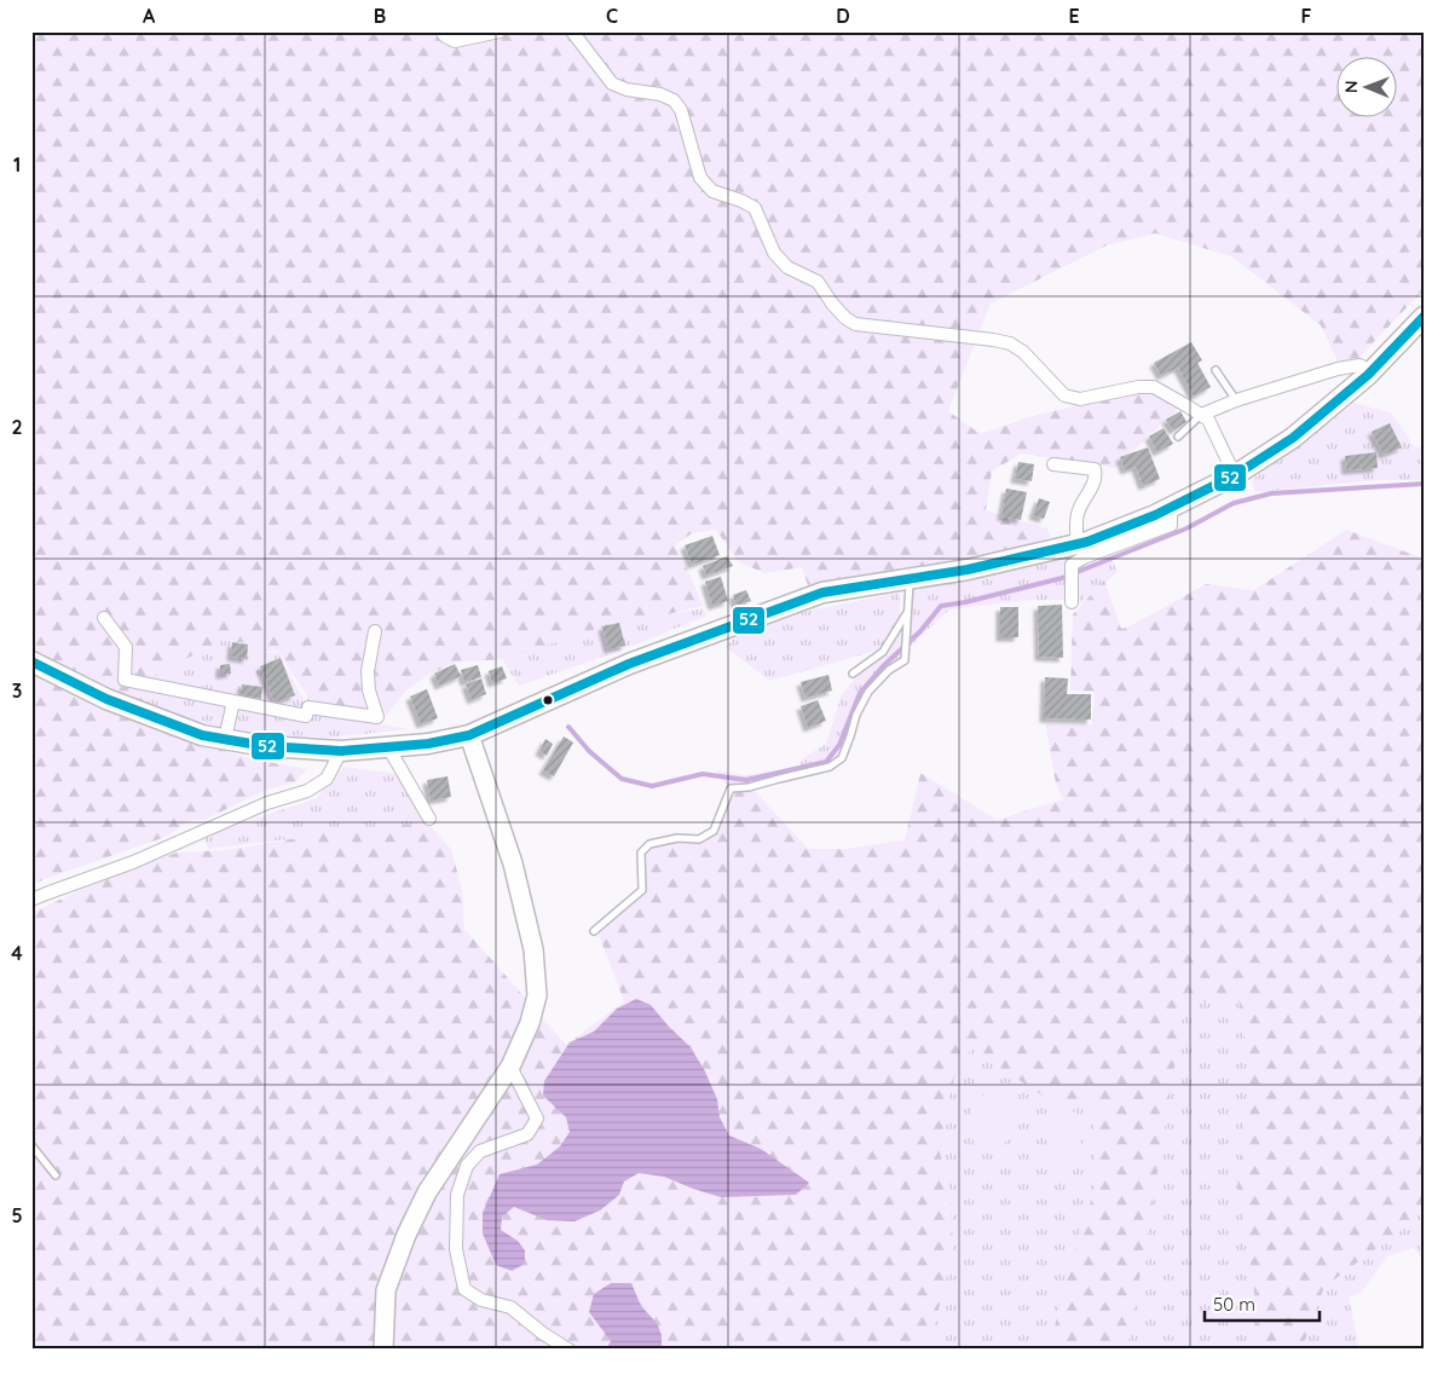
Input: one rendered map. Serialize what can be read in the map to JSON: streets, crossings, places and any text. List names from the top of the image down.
{
  "lines": ["transit line 52"],
  "scale_bar": "50 m",
  "north": "left",
  "grid": {
    "columns": [
      "A",
      "B",
      "C",
      "D",
      "E",
      "F"
    ],
    "rows": [
      "1",
      "2",
      "3",
      "4",
      "5"
    ]
  }
}
